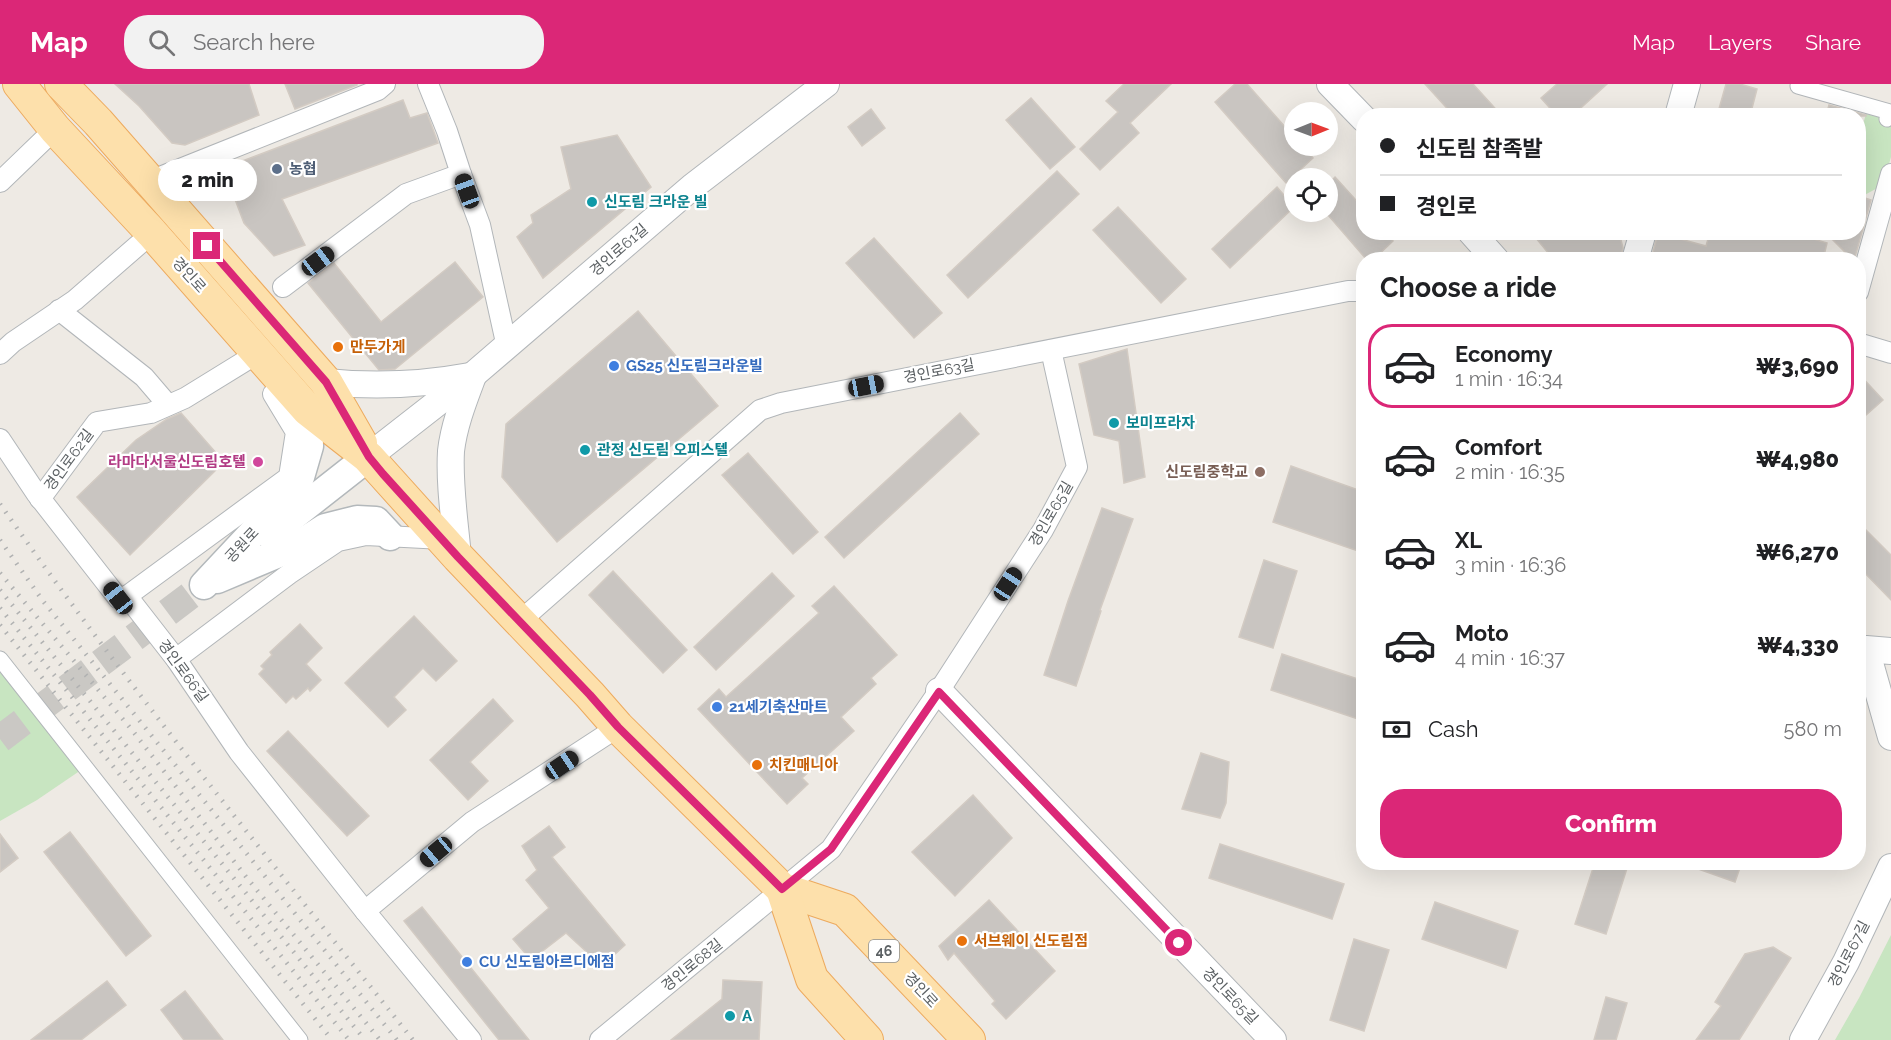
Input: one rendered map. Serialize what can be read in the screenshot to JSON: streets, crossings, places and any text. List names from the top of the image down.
{
  "streets": {
    "main road": ["경인로", "공원로", "46"],
    "street": [
      "경인로61길",
      "경인로63길",
      "경인로62길",
      "경인로65길",
      "경인로66길",
      "경인로67길",
      "경인로68길"
    ]
  },
  "crossings": [
    ["경인로61길", "경인로"],
    ["경인로", "경인로63길"],
    ["경인로", "경인로62길"],
    ["경인로", "경인로65길"],
    ["경인로", "공원로"],
    ["경인로", "경인로68길"],
    ["경인로63길", "경인로65길"],
    ["경인로62길", "경인로66길"],
    ["경인로65길", "경인로68길"]
  ],
  "places": [
    "농협",
    "신도림 크라운 빌",
    "만두가게",
    "GS25 신도림크라운빌",
    "보미프라자",
    "관정 신도림 오피스텔",
    "라마다서울신도림호텔",
    "신도림중학교",
    "21세기축산마트",
    "치킨매니아",
    "서브웨이 신도림점",
    "CU 신도림아르디에점",
    "A"
  ],
  "north": "right",
  "page": {
    "header": "Map",
    "search": "Search here",
    "nav": ["Map", "Layers", "Share"],
    "banner": ["신도림 참족발", "경인로"],
    "bubble": "2 min",
    "heading": "Choose a ride",
    "list": [
      {
        "name": "Economy",
        "note": "1 min · 16:34",
        "value": "₩3,690"
      },
      {
        "name": "Comfort",
        "note": "2 min · 16:35",
        "value": "₩4,980"
      },
      {
        "name": "XL",
        "note": "3 min · 16:36",
        "value": "₩6,270"
      },
      {
        "name": "Moto",
        "note": "4 min · 16:37",
        "value": "₩4,330"
      }
    ],
    "pay": ["Cash", "580 m"],
    "buttons": "Confirm"
  }
}
